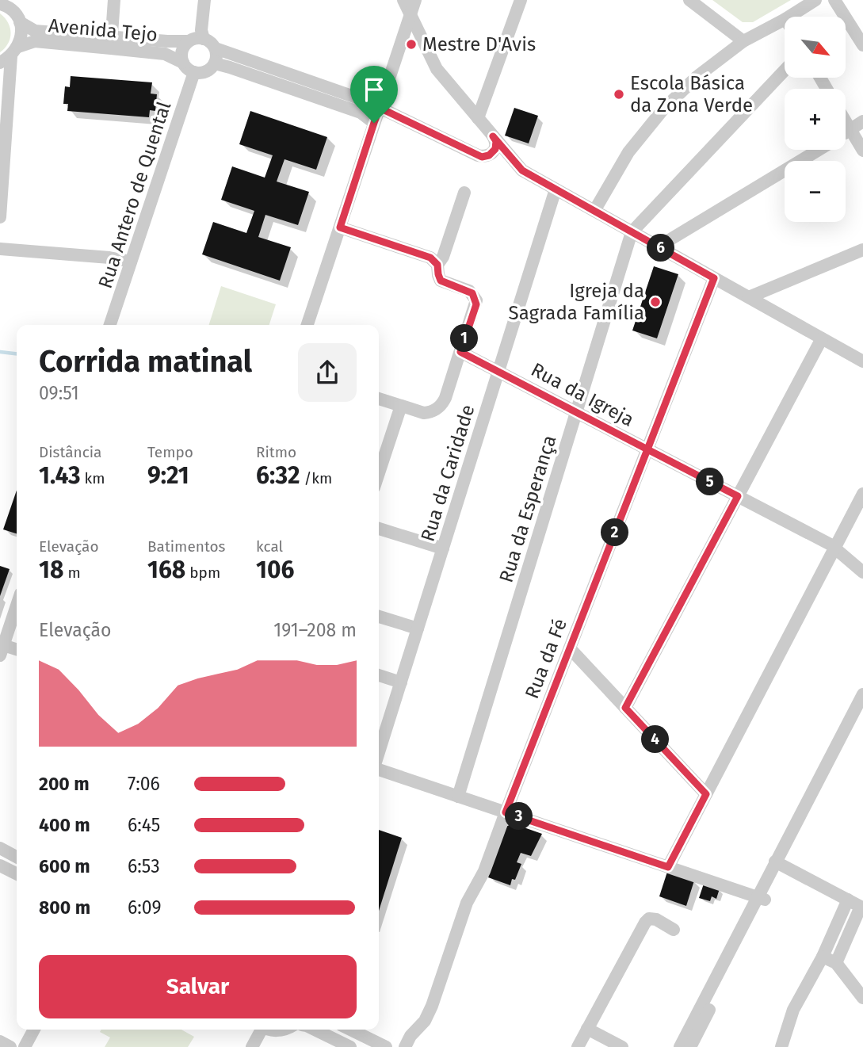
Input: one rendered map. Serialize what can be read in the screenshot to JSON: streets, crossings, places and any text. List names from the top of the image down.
{
  "streets": {
    "street": [
      "Avenida Tejo",
      "Rua Antero de Quental",
      "Rua da Igreja",
      "Rua da Caridade",
      "Rua da Esperança",
      "Rua da Fé"
    ]
  },
  "crossings": [
    ["Avenida Tejo", "Rua Antero de Quental"],
    ["Rua da Igreja", "Rua da Caridade"],
    ["Rua da Igreja", "Rua da Esperança"],
    ["Rua da Igreja", "Rua da Fé"]
  ],
  "places": ["Mestre D'Avis", "Escola Básica da Zona Verde", "Igreja da Sagrada Família"],
  "north": "bottom right",
  "page": {
    "map_buttons": ["+", "−"],
    "pins": [
      "6",
      "1",
      "5",
      "2",
      "4",
      "3"
    ],
    "heading": ["Corrida matinal", "09:51"],
    "stats": [
      ["Distância", "1.43 km"],
      ["Tempo", "9:21"],
      ["Ritmo", "6:32 /km"],
      ["Elevação", "18 m"],
      ["Batimentos", "168 bpm"],
      ["kcal", "106"]
    ],
    "chart": ["Elevação", "191–208 m"],
    "list": [
      {
        "name": "200 m",
        "note": "7:06"
      },
      {
        "name": "400 m",
        "note": "6:45"
      },
      {
        "name": "600 m",
        "note": "6:53"
      },
      {
        "name": "800 m",
        "note": "6:09"
      }
    ],
    "buttons": "Salvar"
  }
}
